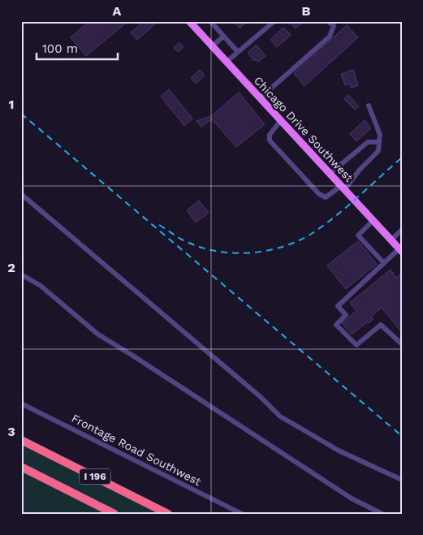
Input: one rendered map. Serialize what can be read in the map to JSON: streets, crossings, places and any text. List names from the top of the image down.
{
  "streets": {
    "highway": ["I 196"],
    "main road": ["Chicago Drive Southwest"],
    "street": ["Frontage Road Southwest"]
  },
  "scale_bar": "100 m",
  "grid": {
    "columns": ["A", "B"],
    "rows": ["1", "2", "3"]
  }
}
